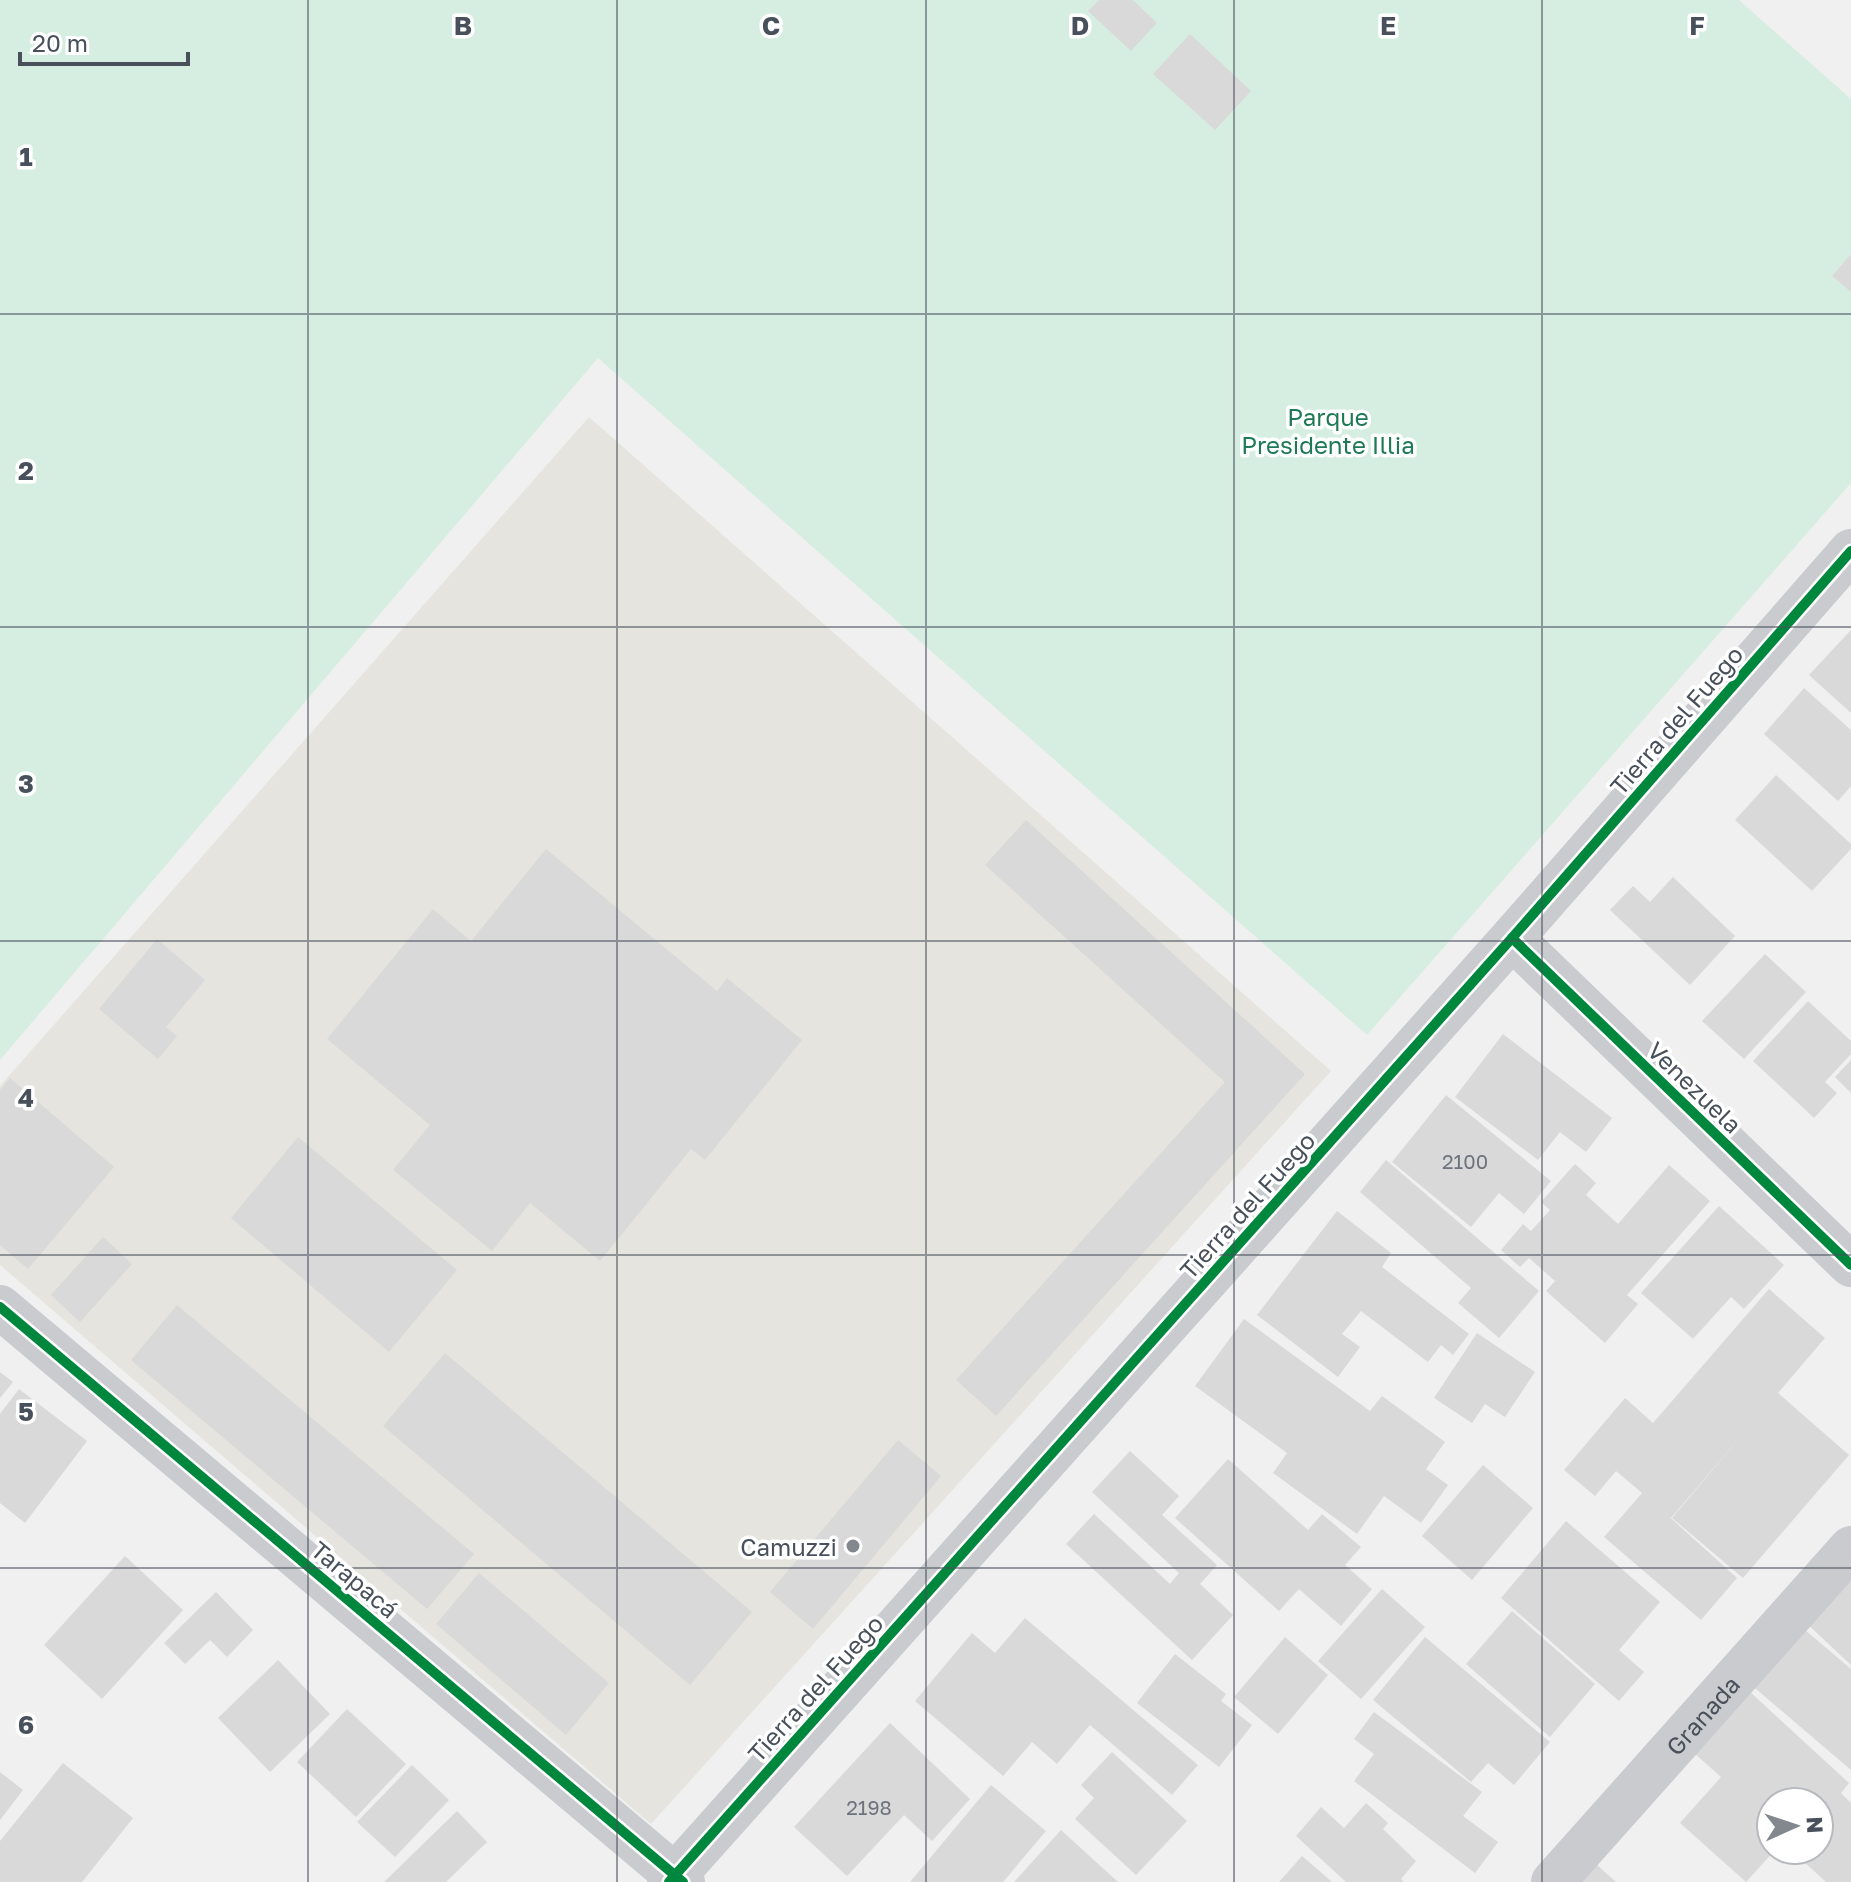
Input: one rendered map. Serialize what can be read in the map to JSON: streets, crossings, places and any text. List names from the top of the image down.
{
  "streets": {
    "street": [
      "Tierra del Fuego",
      "Venezuela",
      "Tarapacá",
      "Granada"
    ]
  },
  "crossings": [
    ["Tierra del Fuego", "Venezuela"],
    ["Tierra del Fuego", "Tarapacá"]
  ],
  "parks": ["Parque Presidente Illia"],
  "places": ["Camuzzi"],
  "house_numbers": ["2100", "2198"],
  "scale_bar": "20 m",
  "north": "right",
  "grid": {
    "columns": [
      "B",
      "C",
      "D",
      "E",
      "F"
    ],
    "rows": [
      "1",
      "2",
      "3",
      "4",
      "5",
      "6"
    ]
  }
}
